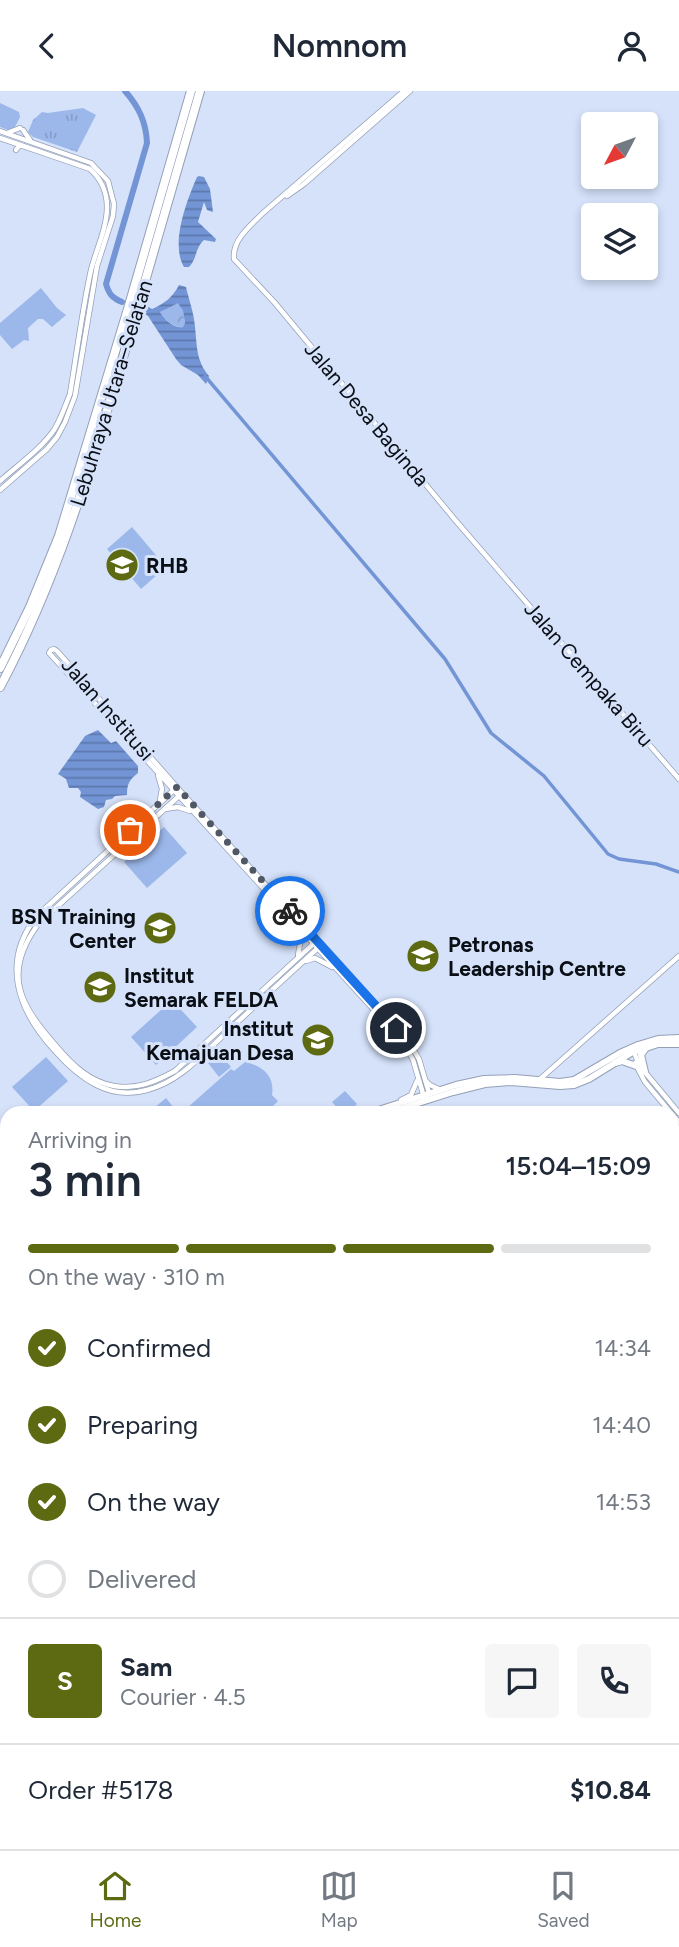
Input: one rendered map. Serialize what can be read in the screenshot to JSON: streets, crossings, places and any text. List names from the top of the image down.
{
  "streets": {
    "highway": ["Lebuhraya Utara–Selatan"],
    "street": ["Jalan Desa Baginda", "Jalan Cempaka Biru", "Jalan Institusi"]
  },
  "crossings": [
    ["Jalan Desa Baginda", "Jalan Cempaka Biru"]
  ],
  "places": {
    "school or university": [
      "RHB",
      "BSN Training Center",
      "Petronas Leadership Centre",
      "Institut Semarak FELDA",
      "Institut Kemajuan Desa"
    ]
  },
  "north": "bottom left",
  "page": {
    "header": "Nomnom",
    "heading": ["3 min", "Arriving in", "15:04–15:09"],
    "panel": [
      "Sam",
      "Courier · 4.5",
      "Order #5178",
      "$10.84"
    ],
    "bar": "On the way · 310 m",
    "list": [
      ["Confirmed", "14:34"],
      ["Preparing", "14:40"],
      ["On the way", "14:53"],
      "Delivered"
    ],
    "round": "S",
    "tabs": ["Home", "Map", "Saved"]
  }
}
